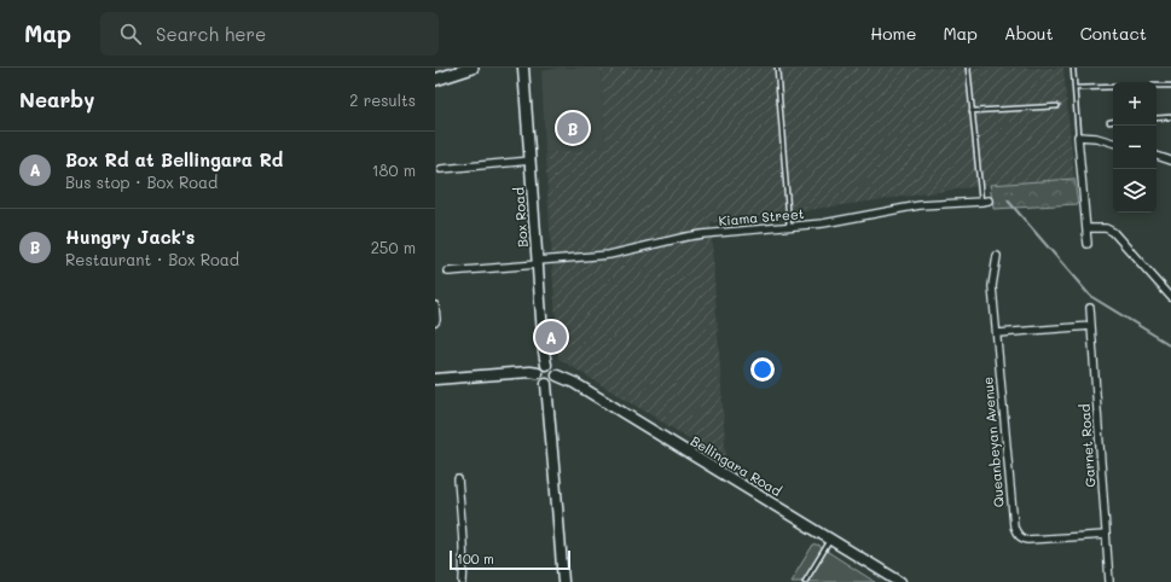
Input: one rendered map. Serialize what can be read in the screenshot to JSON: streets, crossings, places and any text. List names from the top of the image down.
{
  "streets": {
    "street": [
      "Box Road",
      "Kiama Street",
      "Queanbeyan Avenue",
      "Garnet Road",
      "Bellingara Road"
    ]
  },
  "crossings": [
    ["Box Road", "Kiama Street"],
    ["Box Road", "Bellingara Road"],
    ["Queanbeyan Avenue", "Garnet Road"]
  ],
  "scale_bar": "100 m",
  "page": {
    "header": "Map",
    "search": "Search here",
    "nav": [
      "Home",
      "Map",
      "About",
      "Contact"
    ],
    "heading": ["Nearby", "2 results"],
    "map_buttons": ["+", "−"],
    "pins": ["B", "A"],
    "list": [
      {
        "mark": "A",
        "name": "Box Rd at Bellingara Rd",
        "note": "Bus stop · Box Road",
        "value": "180 m"
      },
      {
        "mark": "B",
        "name": "Hungry Jack's",
        "note": "Restaurant · Box Road",
        "value": "250 m"
      }
    ],
    "scale": "100 m"
  }
}
